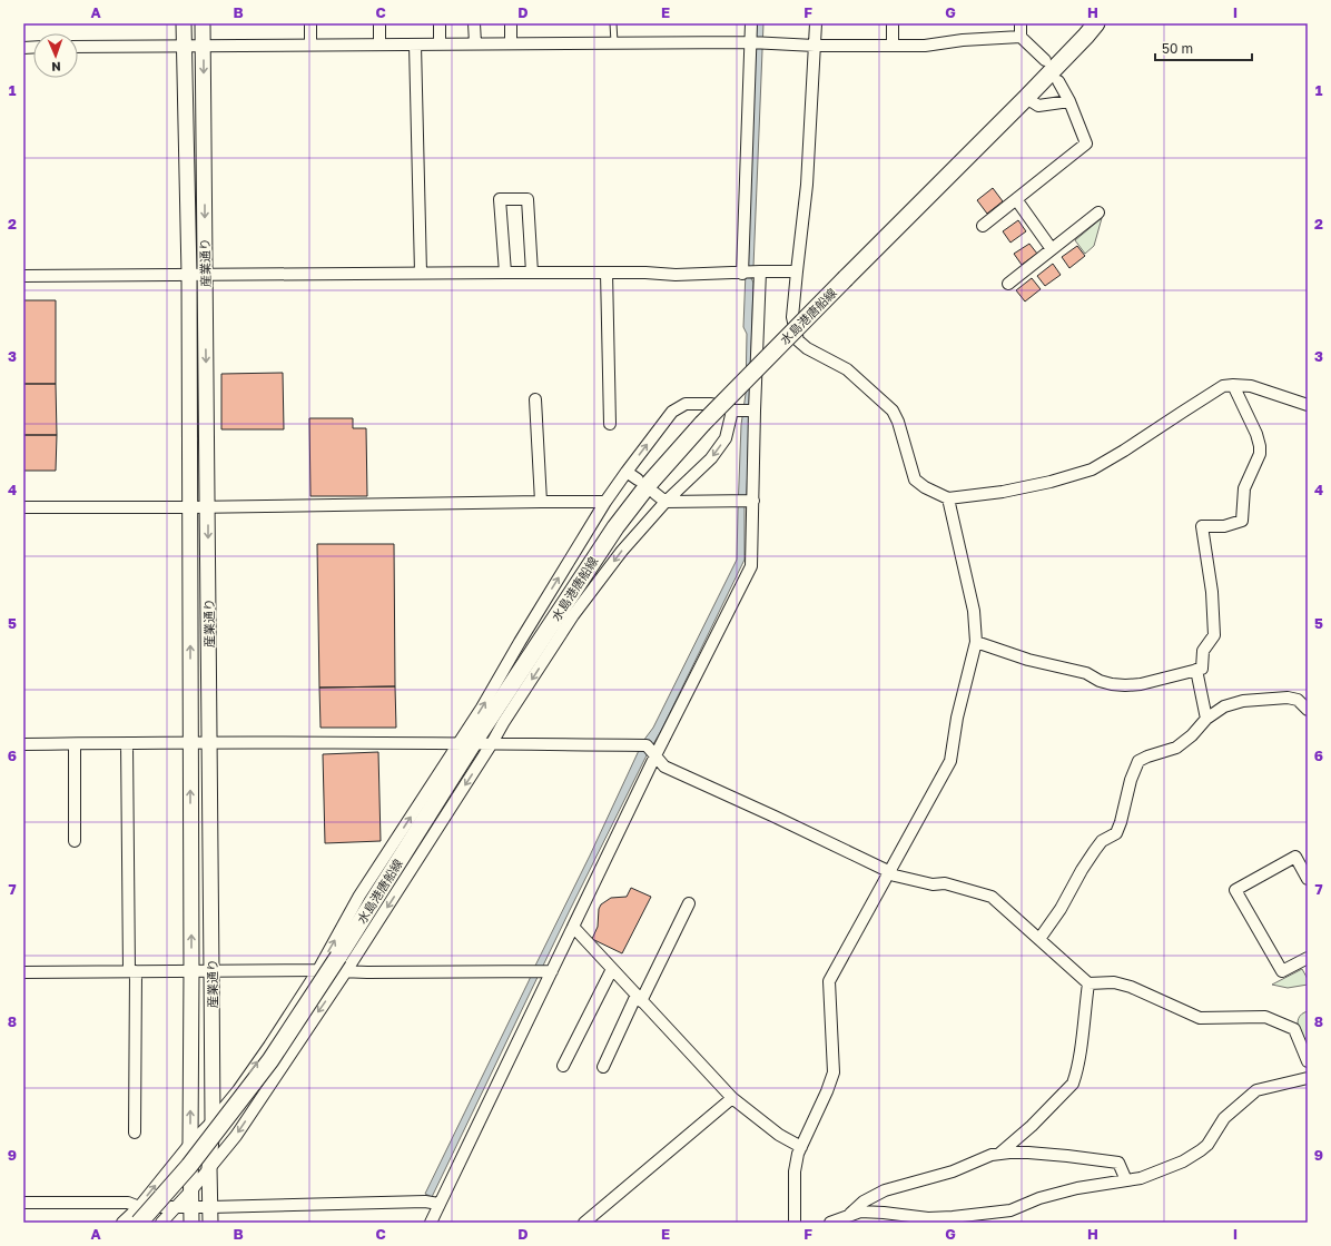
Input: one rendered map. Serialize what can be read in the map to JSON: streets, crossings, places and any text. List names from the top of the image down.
{
  "streets": {
    "main road": ["水島港唐船線"],
    "street": ["産業通り"]
  },
  "scale_bar": "50 m",
  "north": "bottom",
  "grid": {
    "columns": [
      "A",
      "B",
      "C",
      "D",
      "E",
      "F",
      "G",
      "H",
      "I"
    ],
    "rows": [
      "1",
      "2",
      "3",
      "4",
      "5",
      "6",
      "7",
      "8",
      "9"
    ]
  }
}
